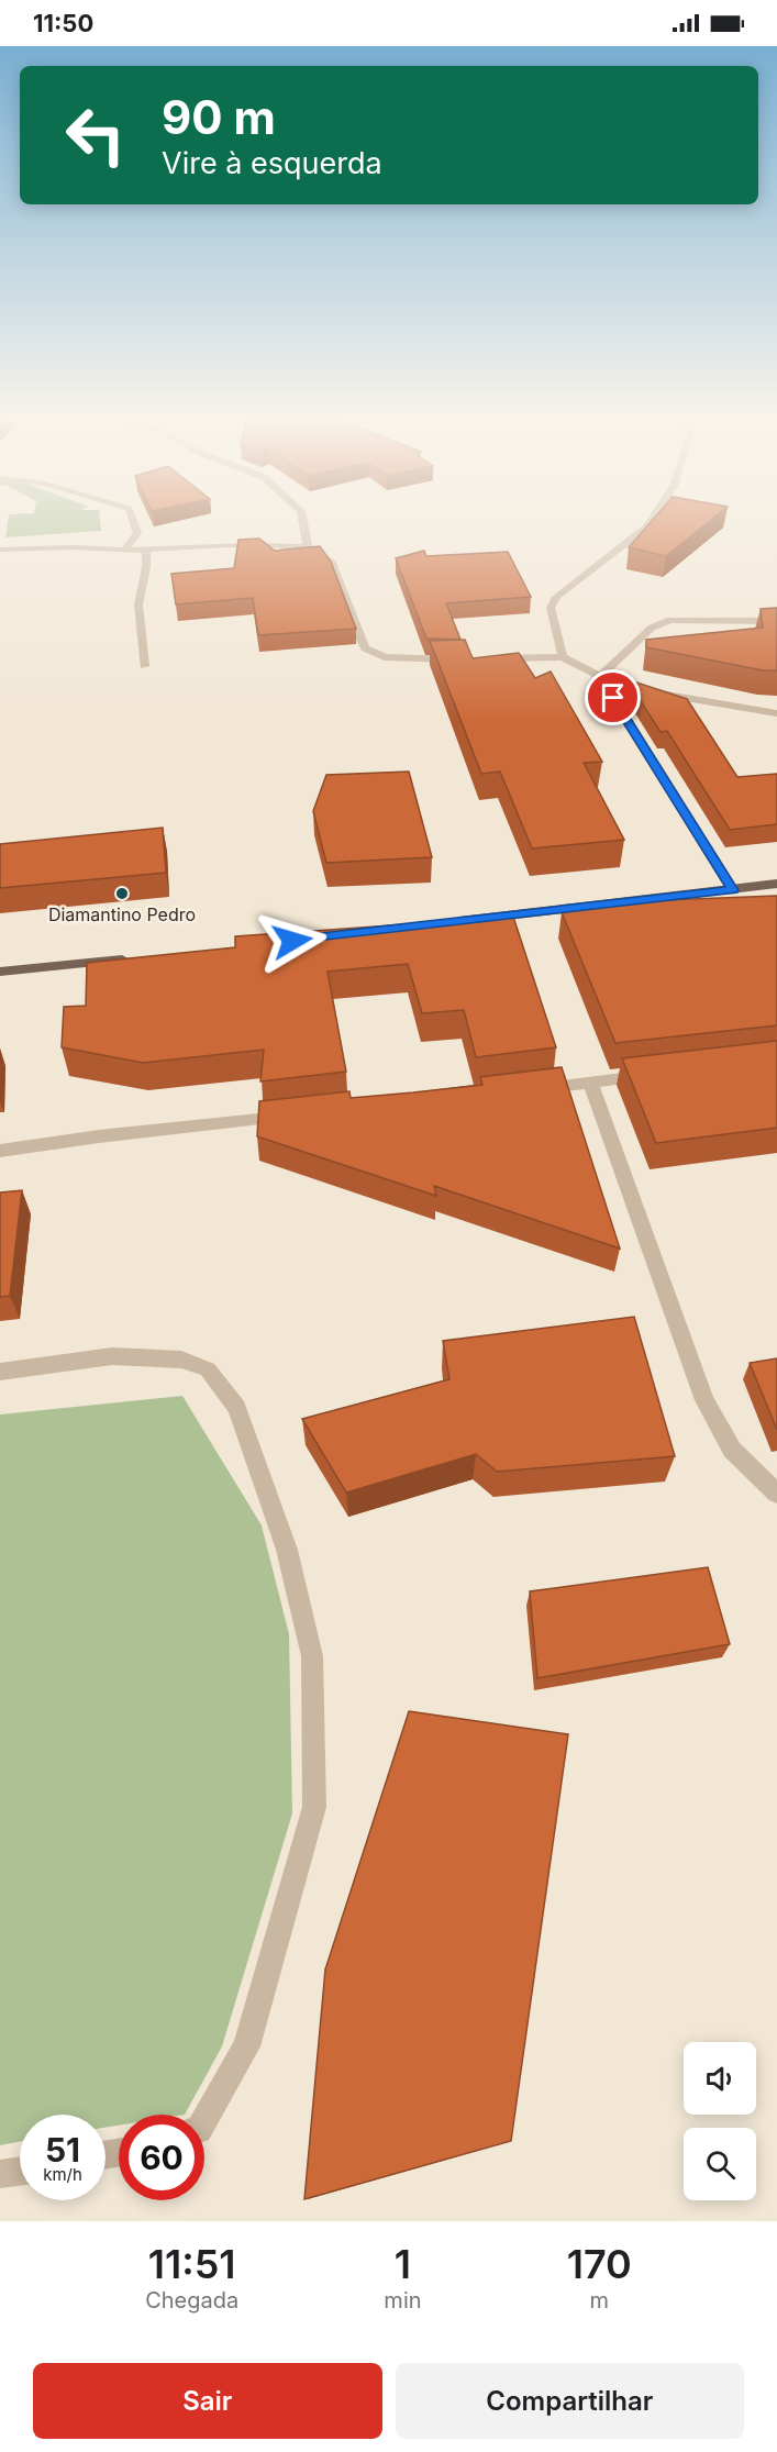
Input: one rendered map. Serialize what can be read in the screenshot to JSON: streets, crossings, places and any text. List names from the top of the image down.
{
  "places": ["Diamantino Pedro"],
  "page": {
    "status": "11:50",
    "turn": ["90 m", "Vire à esquerda"],
    "speed": "51 km/h",
    "limit": "60",
    "eta": [
      "11:51",
      "Chegada",
      "1",
      "min",
      "170",
      "m"
    ],
    "buttons": ["Sair", "Compartilhar"]
  }
}
